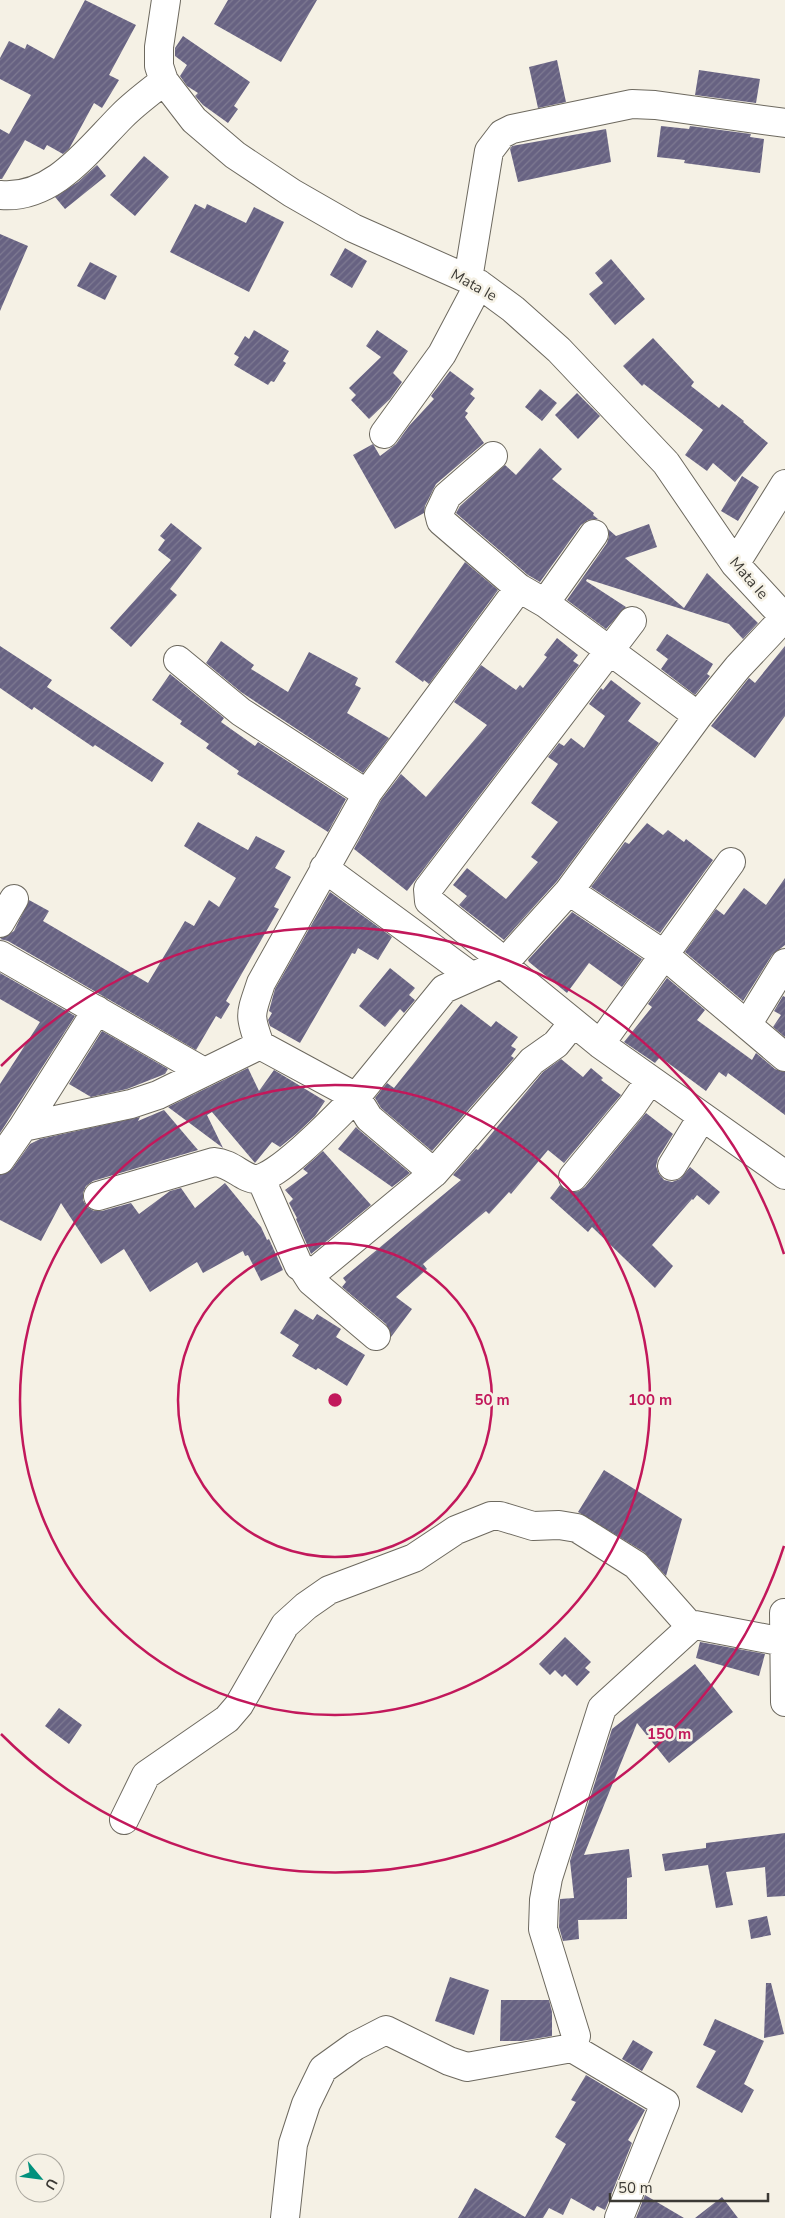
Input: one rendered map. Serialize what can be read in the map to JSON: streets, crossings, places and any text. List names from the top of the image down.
{
  "streets": {
    "street": ["Mata Ie"]
  },
  "scale_bar": "50 m",
  "north": "bottom right",
  "rings": ["50 m", "100 m", "150 m"]
}
